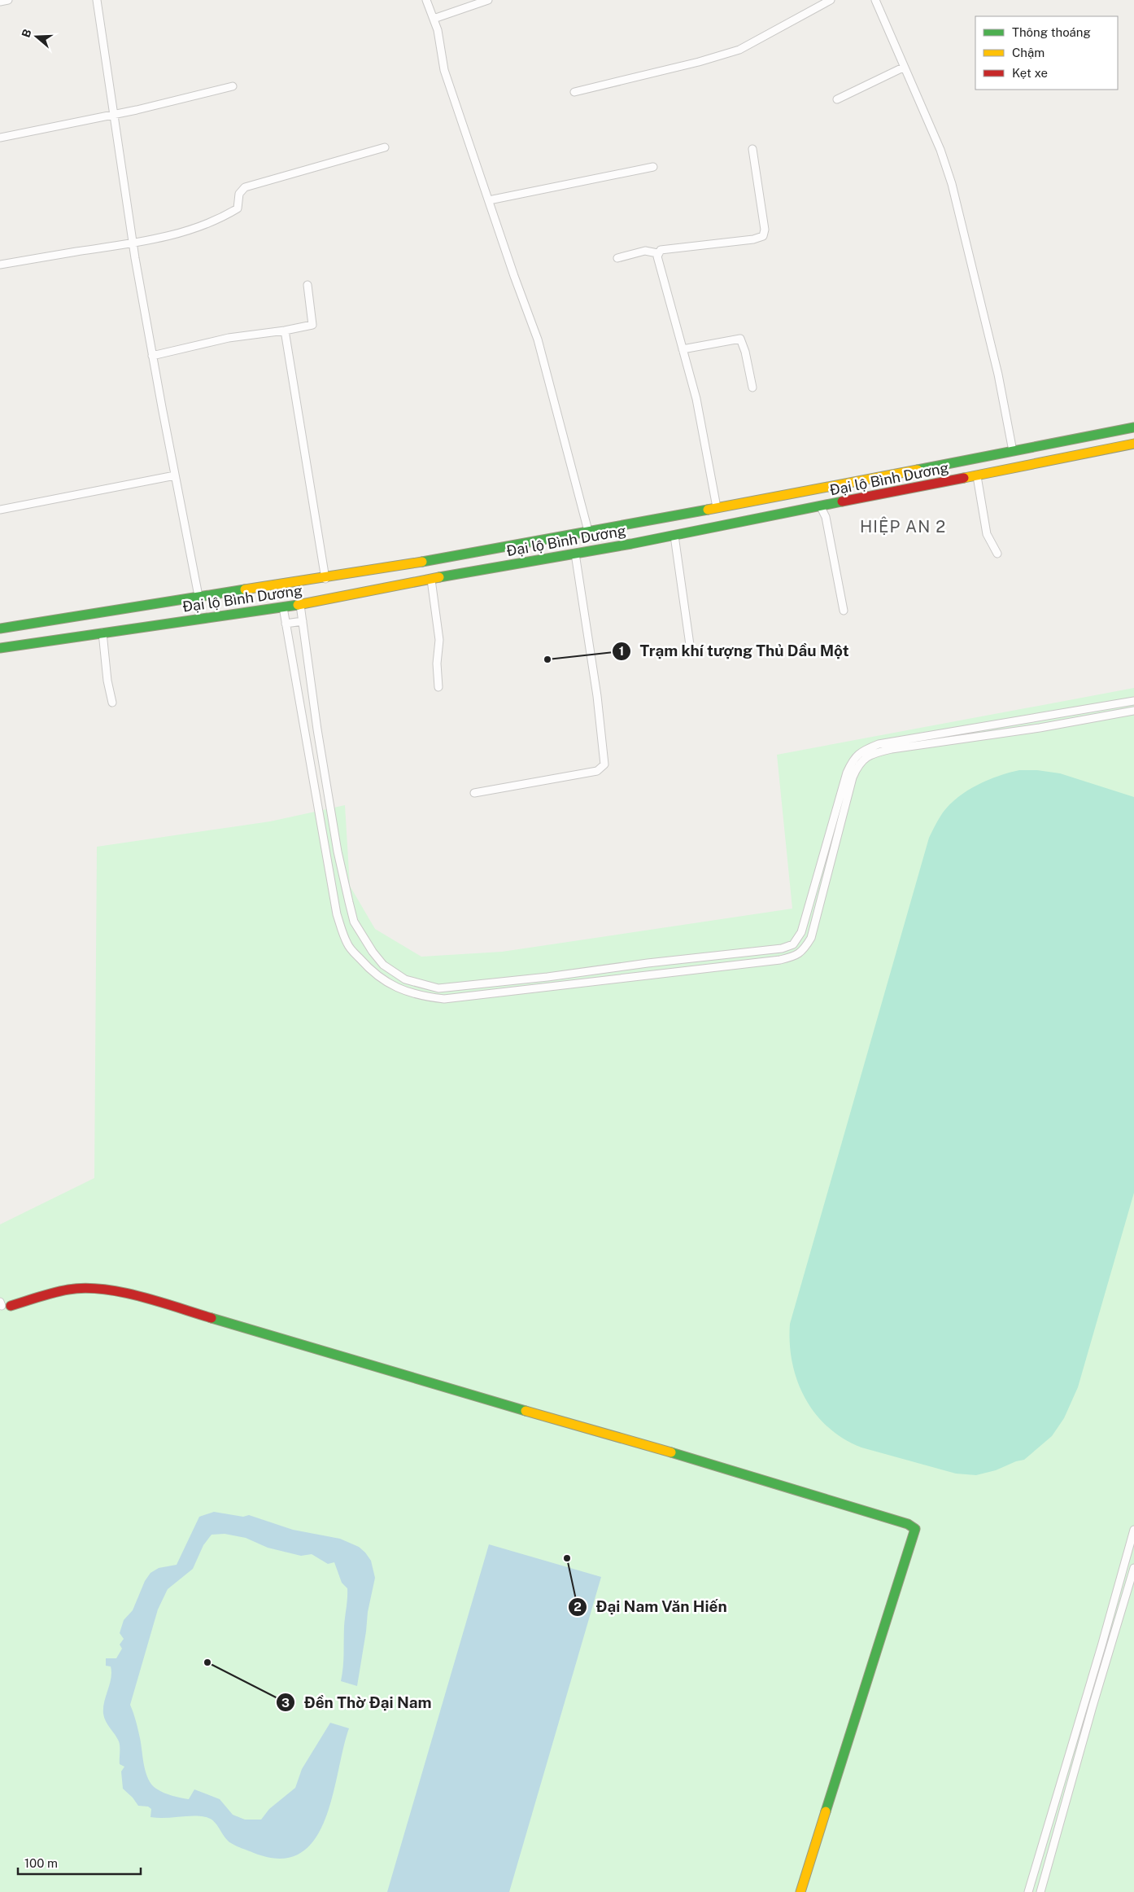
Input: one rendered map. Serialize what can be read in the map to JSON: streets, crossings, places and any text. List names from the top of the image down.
{
  "streets": {
    "main road": ["Đại lộ Bình Dương"]
  },
  "districts": ["HIỆP AN 2"],
  "places": ["Trạm khí tượng Thủ Dầu Một", "Đại Nam Văn Hiến", "Đền Thờ Đại Nam"],
  "legend": ["Thông thoáng", "Chậm", "Kẹt xe"],
  "scale_bar": "100 m",
  "north": "left"
}
